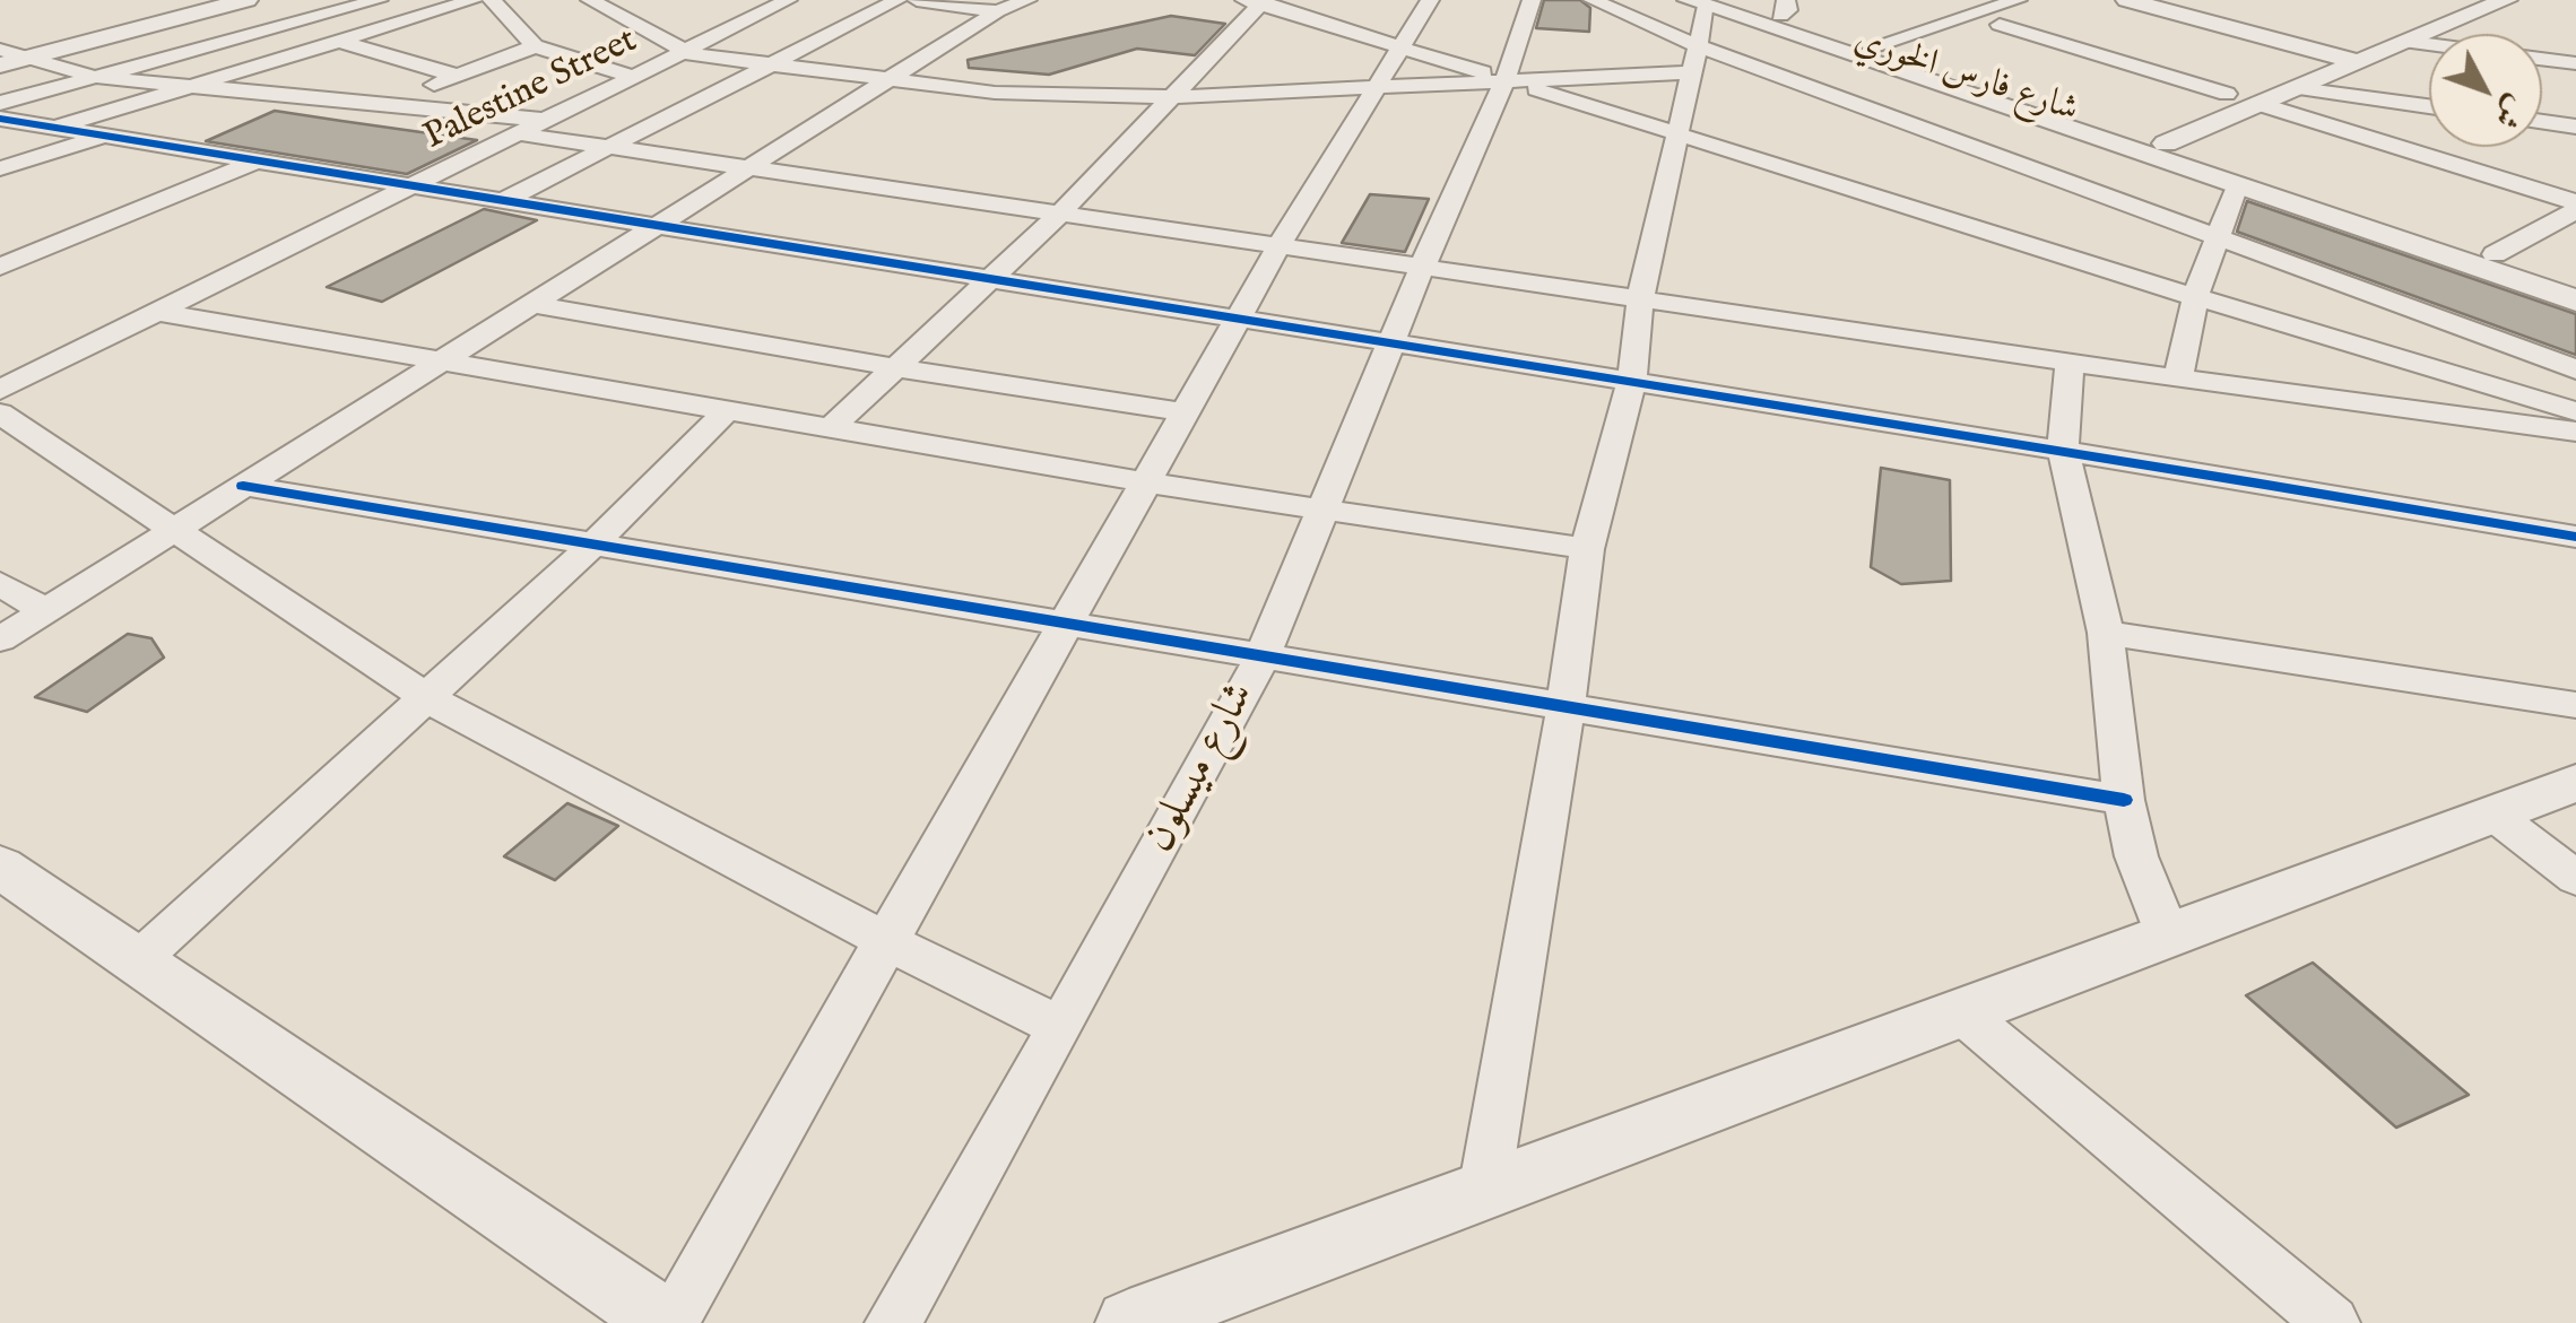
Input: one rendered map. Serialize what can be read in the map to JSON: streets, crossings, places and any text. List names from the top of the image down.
{
  "streets": {
    "street": ["شارع فارس الخوري", "Palestine Street", "شارع ميسلون"]
  },
  "north": "bottom right"
}
